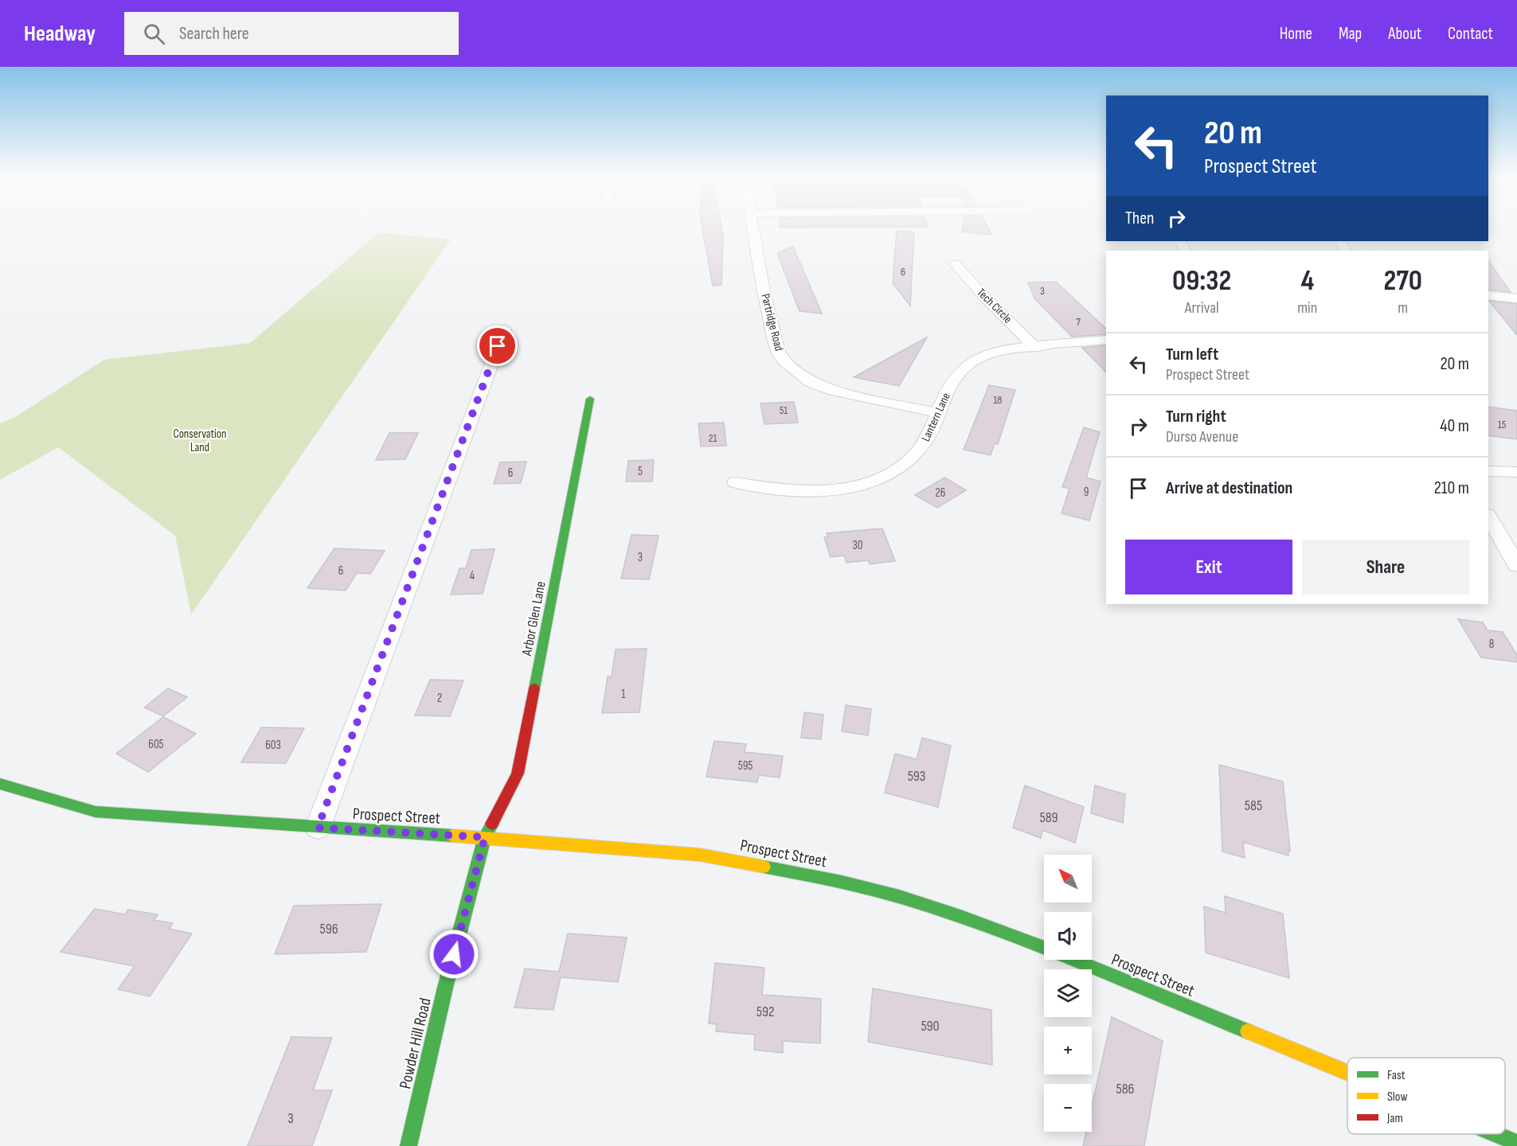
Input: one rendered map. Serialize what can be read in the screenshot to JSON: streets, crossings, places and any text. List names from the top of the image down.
{
  "streets": {
    "street": [
      "Tech Circle",
      "Partridge Road",
      "Lantern Lane",
      "Arbor Glen Lane",
      "Prospect Street",
      "Powder Hill Road"
    ]
  },
  "crossings": [
    ["Tech Circle", "Lantern Lane"],
    ["Partridge Road", "Lantern Lane"],
    ["Arbor Glen Lane", "Prospect Street"],
    ["Arbor Glen Lane", "Powder Hill Road"],
    ["Prospect Street", "Powder Hill Road"]
  ],
  "parks": ["Conservation Land"],
  "house_numbers": [
    "6",
    "3",
    "7",
    "18",
    "51",
    "15",
    "21",
    "5",
    "6",
    "9",
    "26",
    "30",
    "3",
    "6",
    "4",
    "8",
    "1",
    "2",
    "605",
    "603",
    "595",
    "593",
    "585",
    "589",
    "596",
    "592",
    "590",
    "586",
    "3"
  ],
  "legend": ["Fast", "Slow", "Jam"],
  "north": "top left",
  "page": {
    "header": "Headway",
    "search": "Search here",
    "nav": [
      "Home",
      "Map",
      "About",
      "Contact"
    ],
    "turn": ["20 m", "Prospect Street"],
    "then": "Then",
    "eta": [
      "09:32",
      "Arrival",
      "4",
      "min",
      "270",
      "m"
    ],
    "list": [
      {
        "name": "Turn left",
        "note": "Prospect Street",
        "value": "20 m"
      },
      {
        "name": "Turn right",
        "note": "Durso Avenue",
        "value": "40 m"
      },
      {
        "name": "Arrive at destination",
        "value": "210 m"
      }
    ],
    "buttons": ["Exit", "Share"],
    "map_buttons": ["+", "−"]
  }
}
